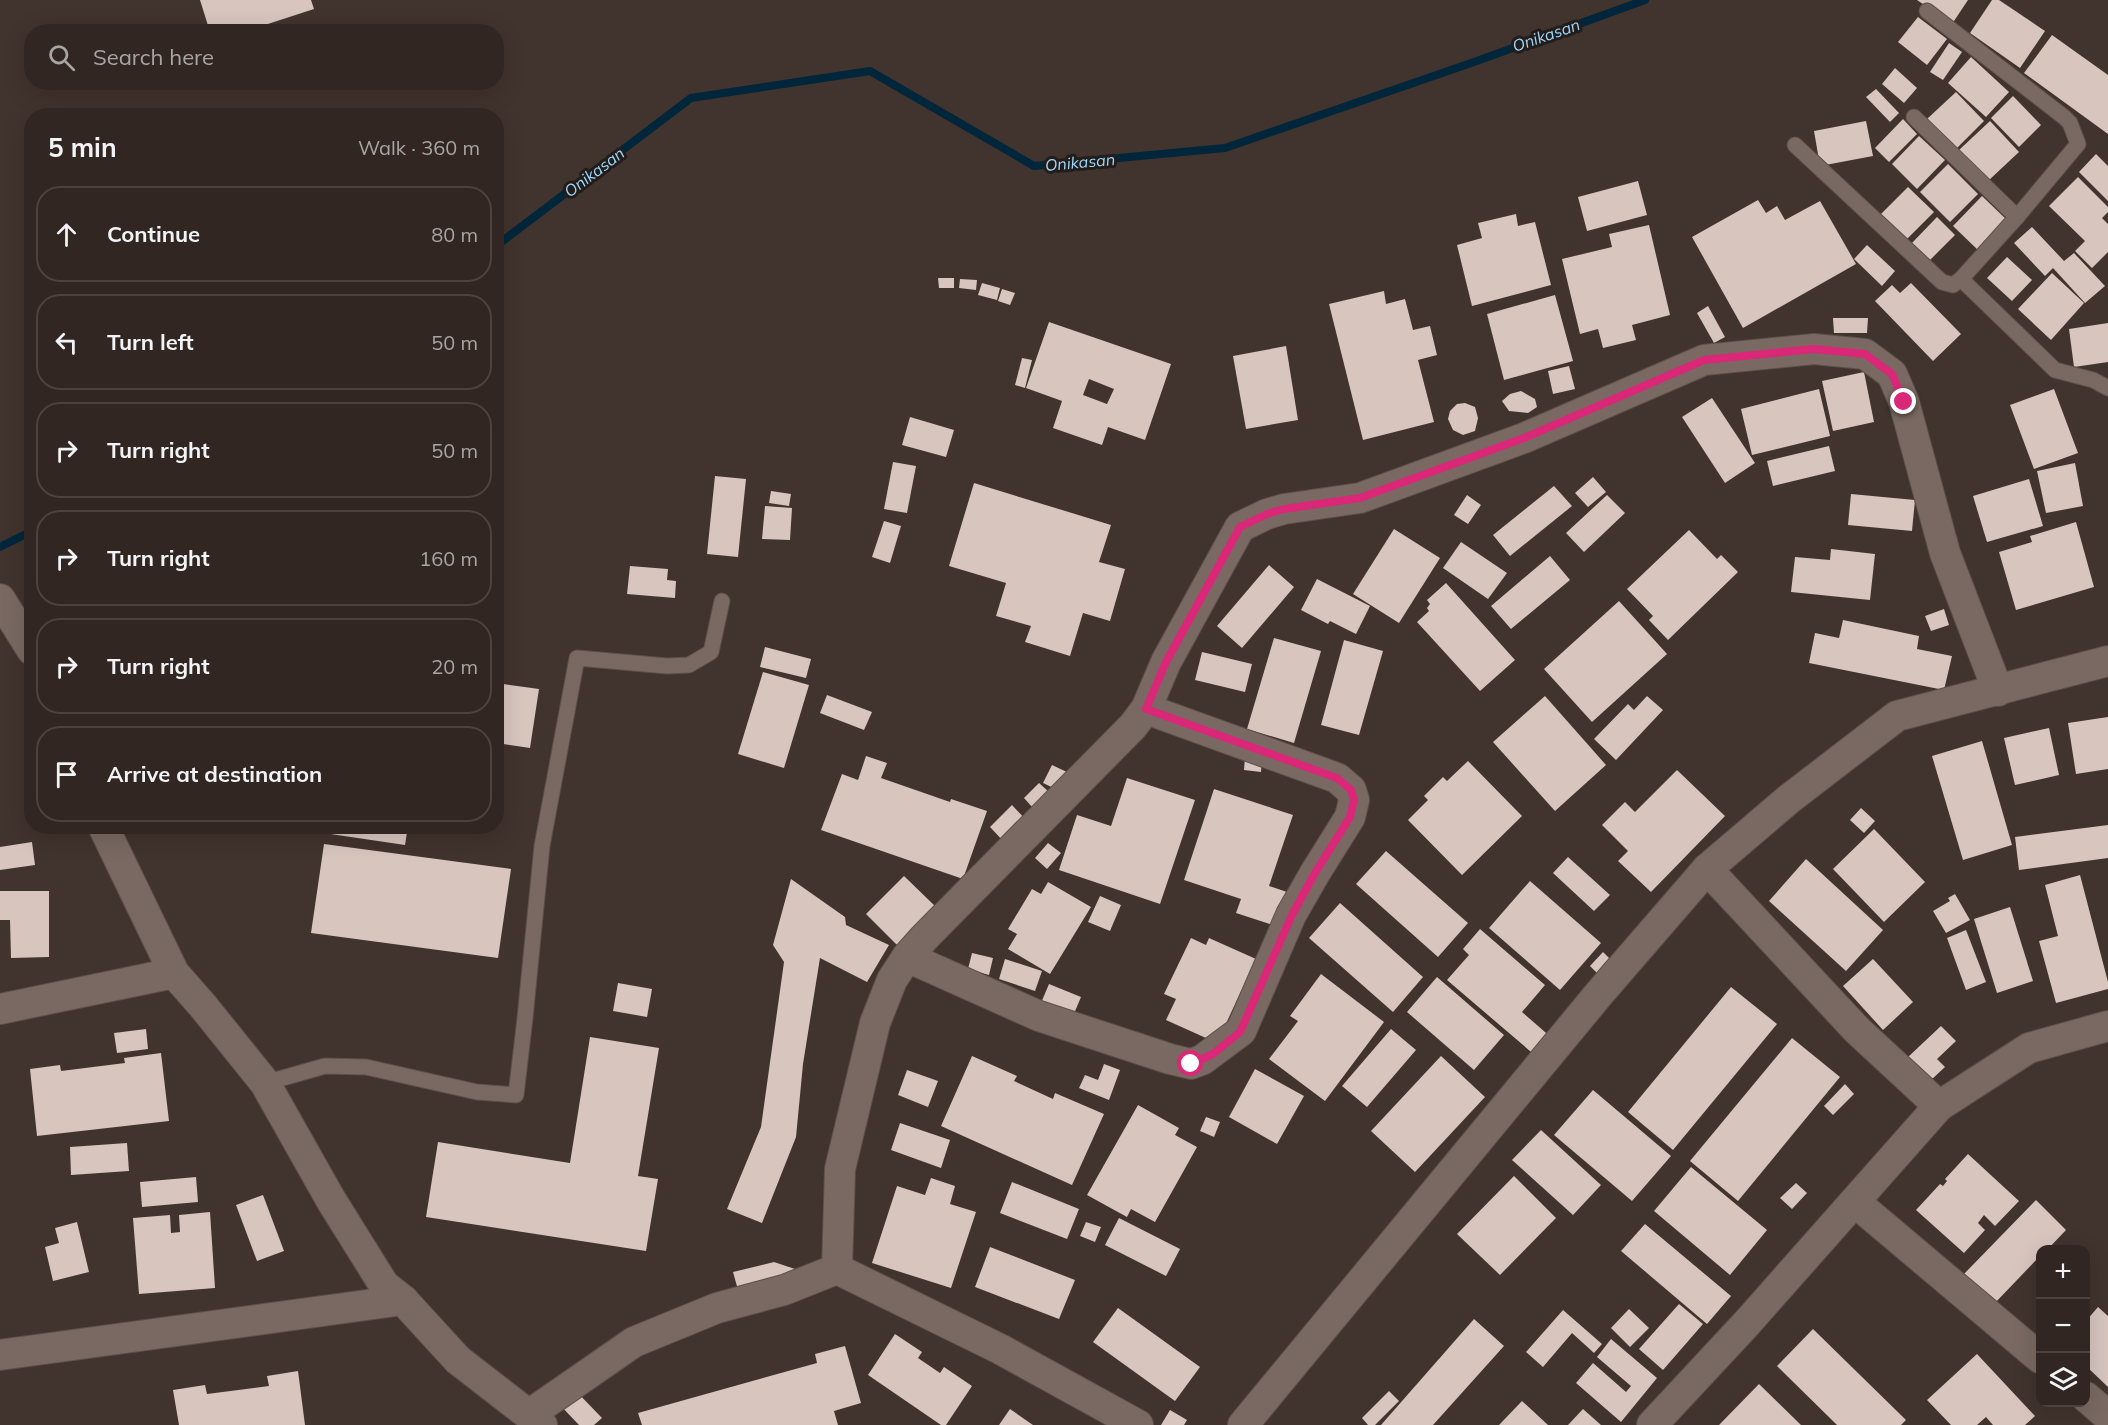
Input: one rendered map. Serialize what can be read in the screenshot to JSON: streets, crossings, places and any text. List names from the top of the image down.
{
  "water": ["Onikasan"],
  "page": {
    "search": "Search here",
    "heading": ["5 min", "Walk · 360 m"],
    "list": [
      ["Continue", "80 m"],
      ["Turn left", "50 m"],
      ["Turn right", "50 m"],
      ["Turn right", "160 m"],
      ["Turn right", "20 m"],
      "Arrive at destination"
    ],
    "map_buttons": ["+", "−"]
  }
}
